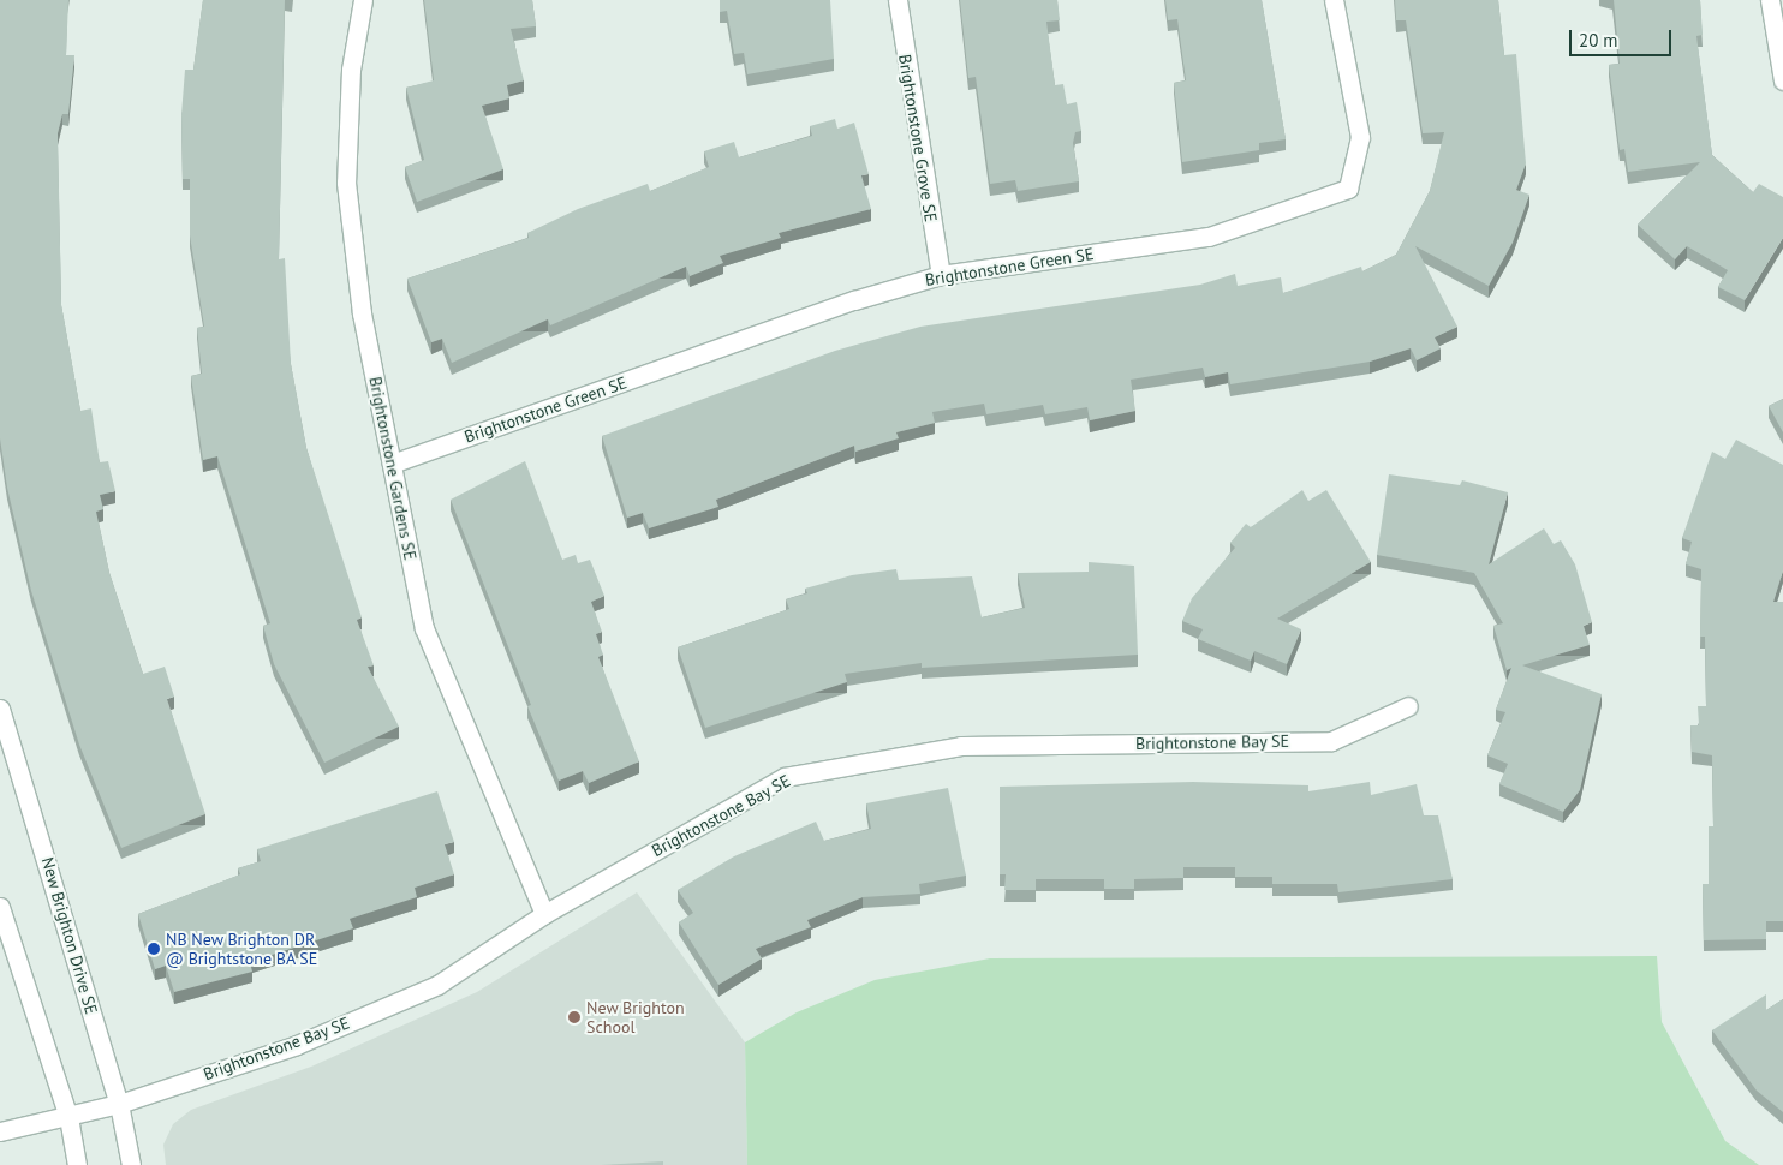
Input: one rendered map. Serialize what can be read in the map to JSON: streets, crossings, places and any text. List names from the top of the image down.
{
  "streets": {
    "street": [
      "Brightonstone Grove SE",
      "Brightonstone Green SE",
      "Brightonstone Gardens SE",
      "Brightonstone Bay SE",
      "New Brighton Drive SE"
    ]
  },
  "crossings": [
    ["Brightonstone Grove SE", "Brightonstone Green SE"],
    ["Brightonstone Green SE", "Brightonstone Gardens SE"],
    ["Brightonstone Gardens SE", "Brightonstone Bay SE"],
    ["Brightonstone Bay SE", "New Brighton Drive SE"]
  ],
  "places": ["NB New Brighton DR @ Brightstone BA SE", "New Brighton School"],
  "scale_bar": "20 m"
}
